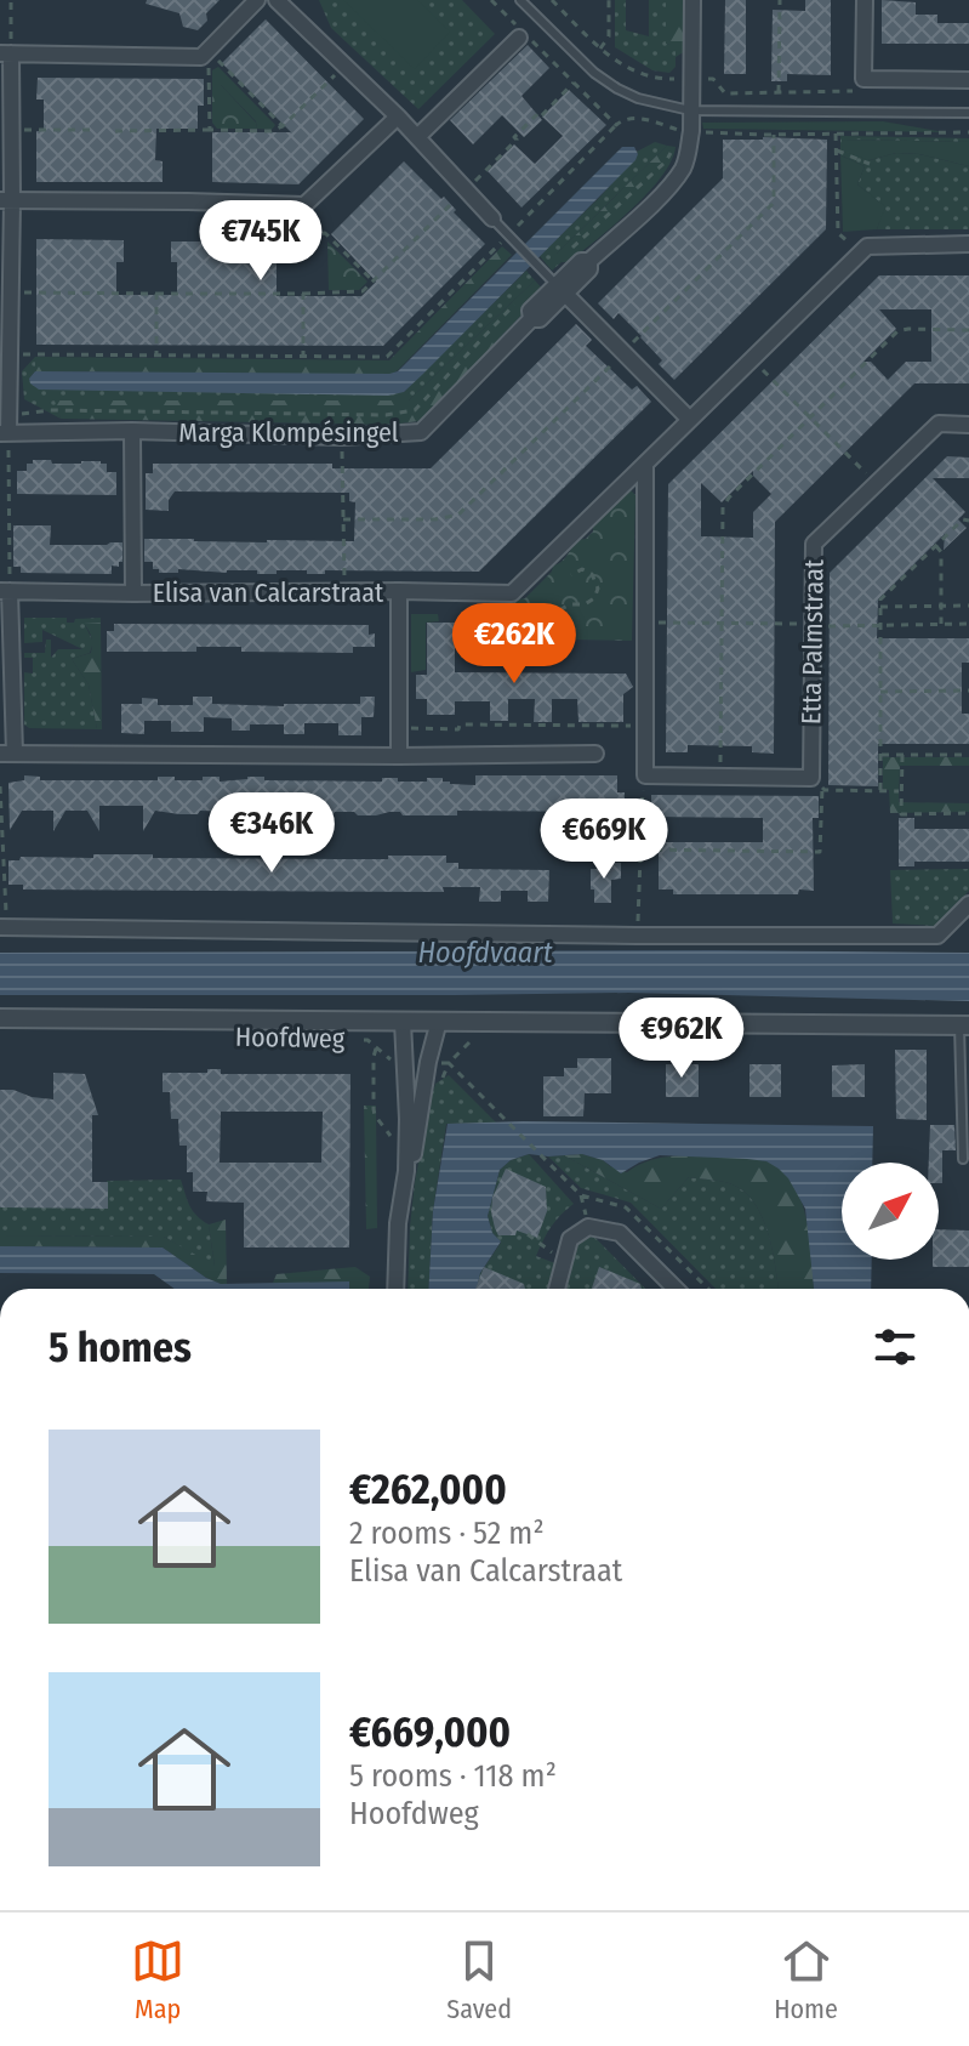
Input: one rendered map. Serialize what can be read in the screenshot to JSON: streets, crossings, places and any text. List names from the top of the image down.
{
  "streets": {
    "street": [
      "Marga Klompésingel",
      "Elisa van Calcarstraat",
      "Etta Palmstraat",
      "Hoofdweg"
    ]
  },
  "crossings": [
    ["Marga Klompésingel", "Elisa van Calcarstraat"]
  ],
  "water": ["Hoofdvaart"],
  "north": "top right",
  "page": {
    "price": [
      "€745K",
      "€262K",
      "€346K",
      "€669K",
      "€962K"
    ],
    "heading": "5 homes",
    "list": [
      {
        "name": "€262,000",
        "note": "2 rooms · 52 m² · Elisa van Calcarstraat"
      },
      {
        "name": "€669,000",
        "note": "5 rooms · 118 m² · Hoofdweg"
      }
    ],
    "tabs": ["Map", "Saved", "Home"]
  }
}
